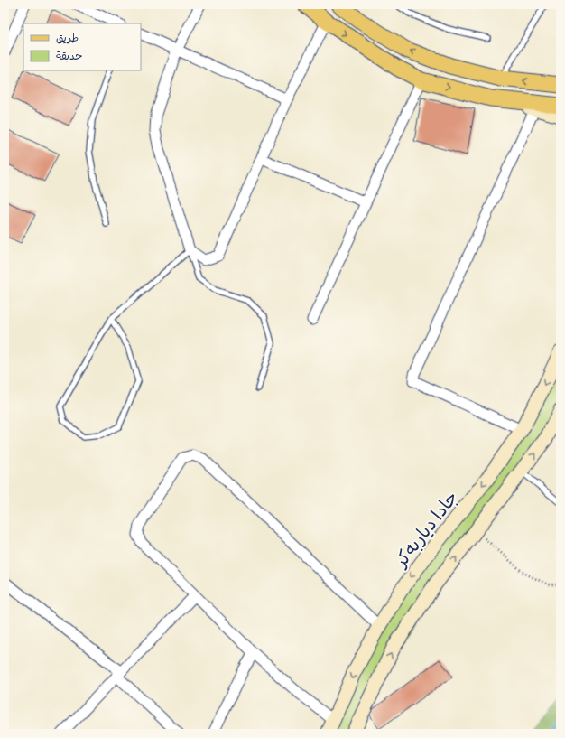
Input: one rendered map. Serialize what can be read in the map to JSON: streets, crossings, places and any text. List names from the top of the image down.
{
  "streets": {
    "main road": ["جادا دیاربه‌كر"]
  },
  "legend": ["طريق", "حديقة"]
}
